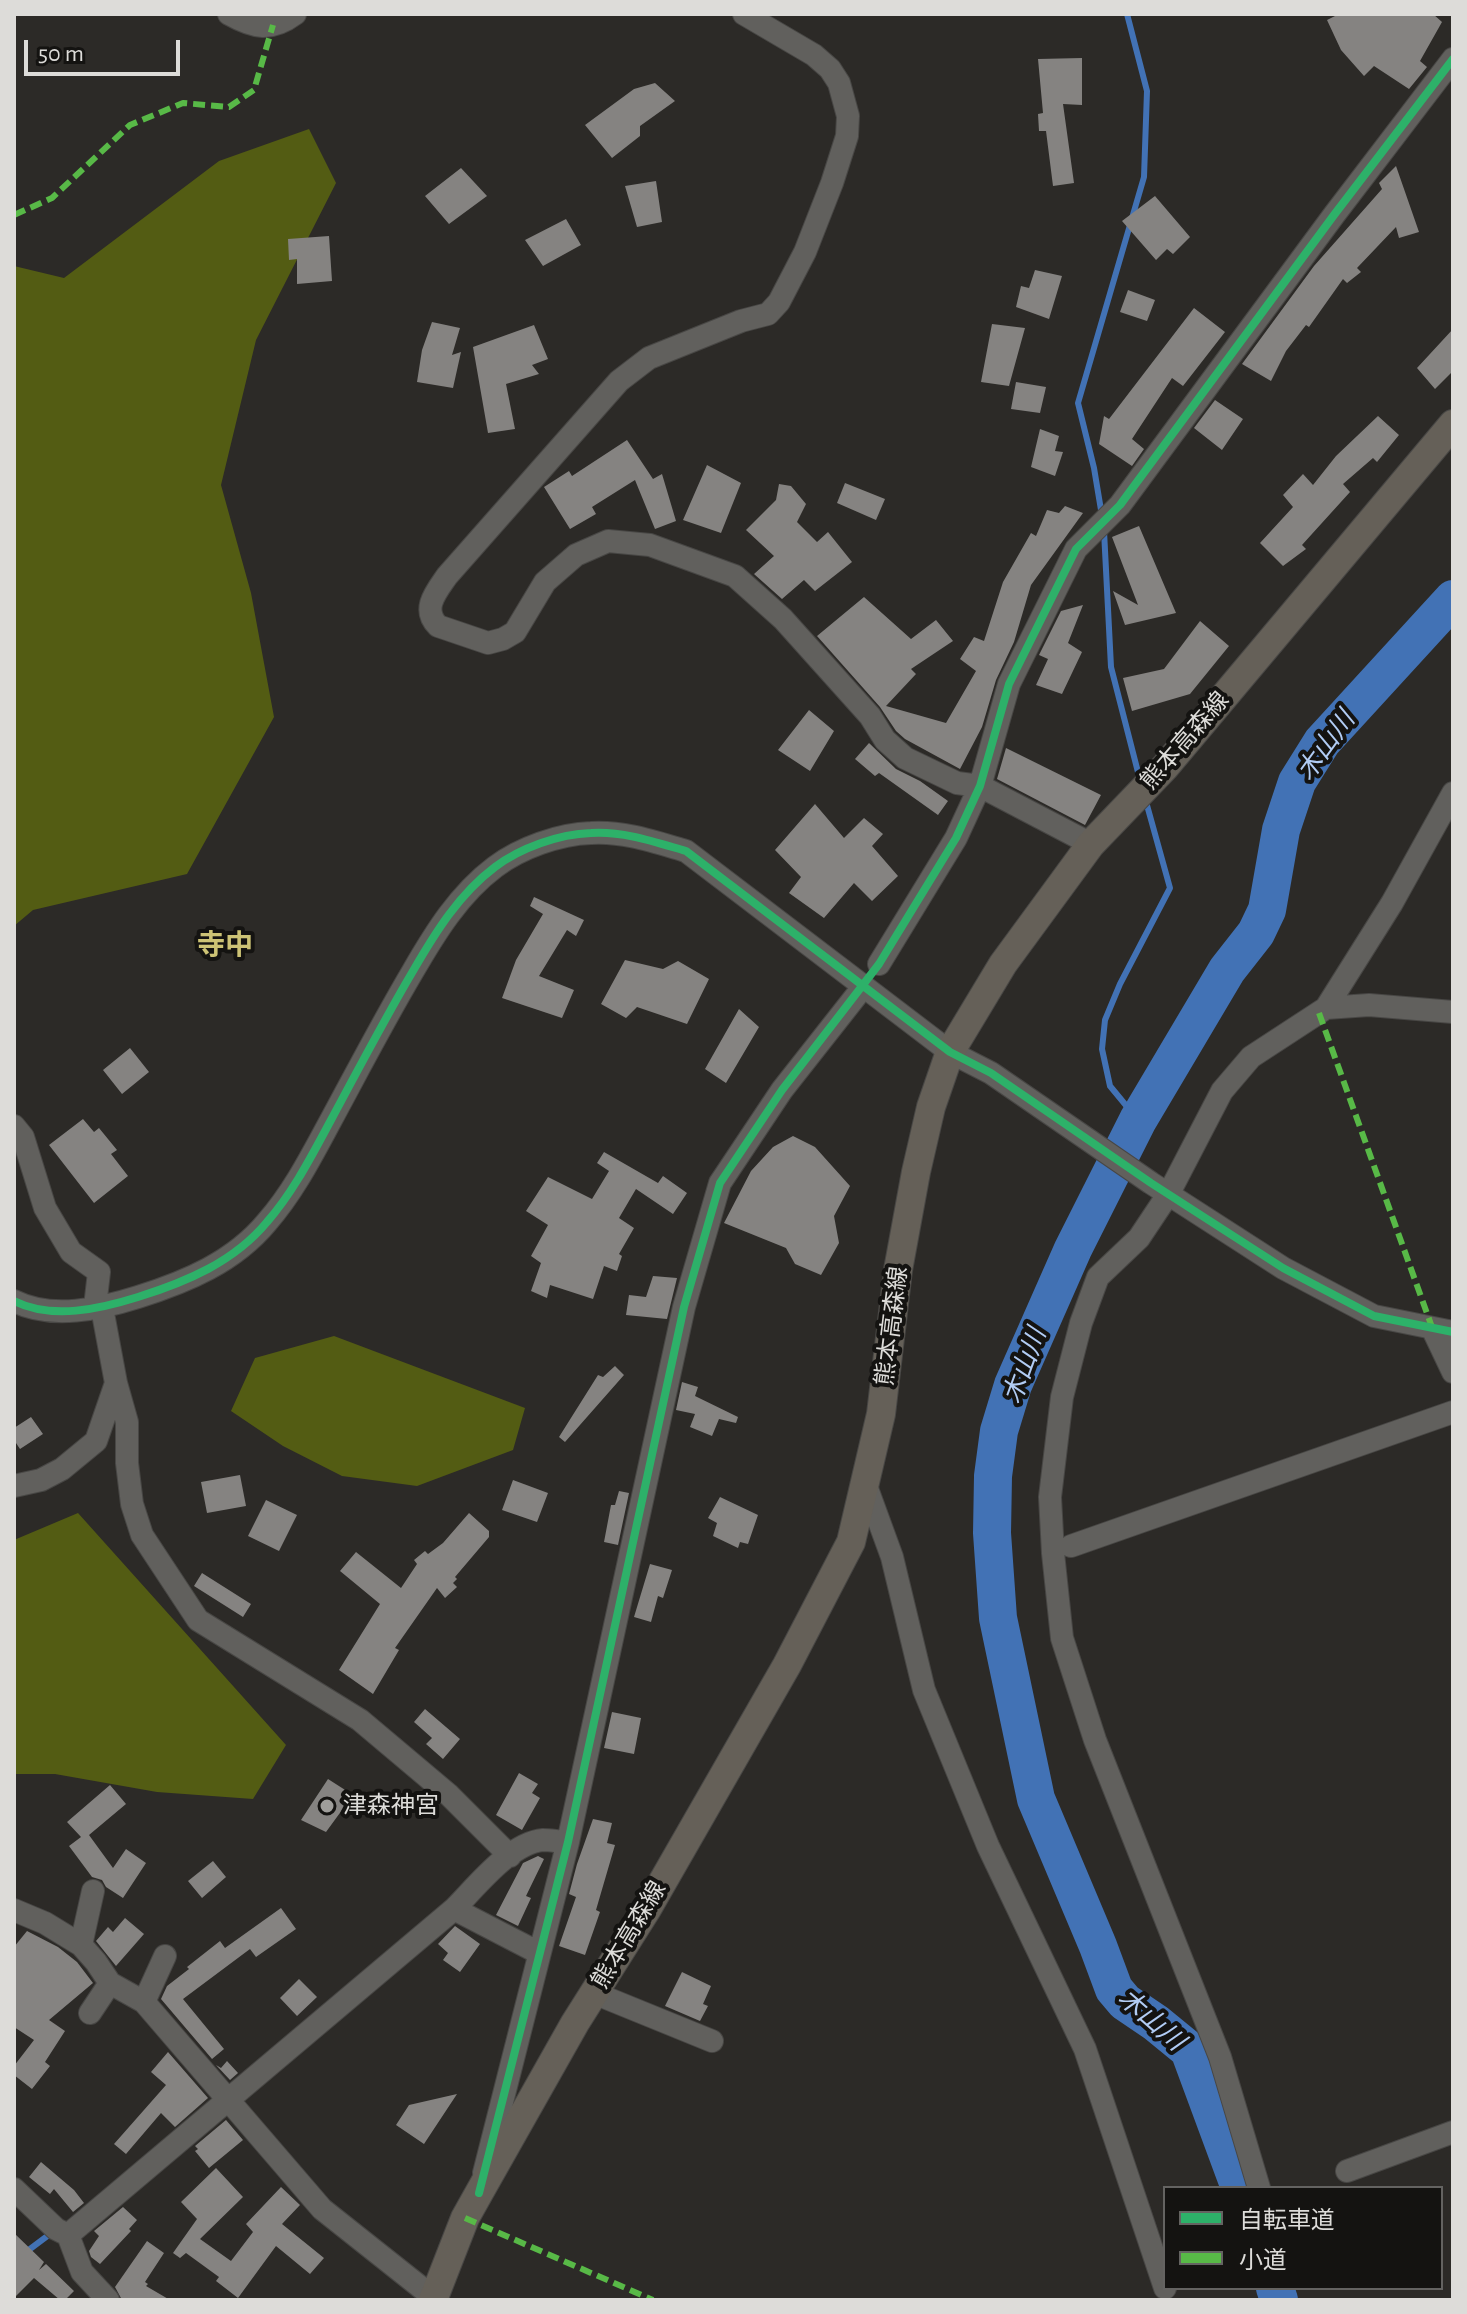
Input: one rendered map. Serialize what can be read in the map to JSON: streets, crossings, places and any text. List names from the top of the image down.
{
  "streets": {
    "main road": ["熊本高森線"]
  },
  "districts": ["寺中"],
  "water": ["木山川"],
  "places": ["津森神宮"],
  "legend": ["自転車道", "小道"],
  "scale_bar": "50 m"
}
